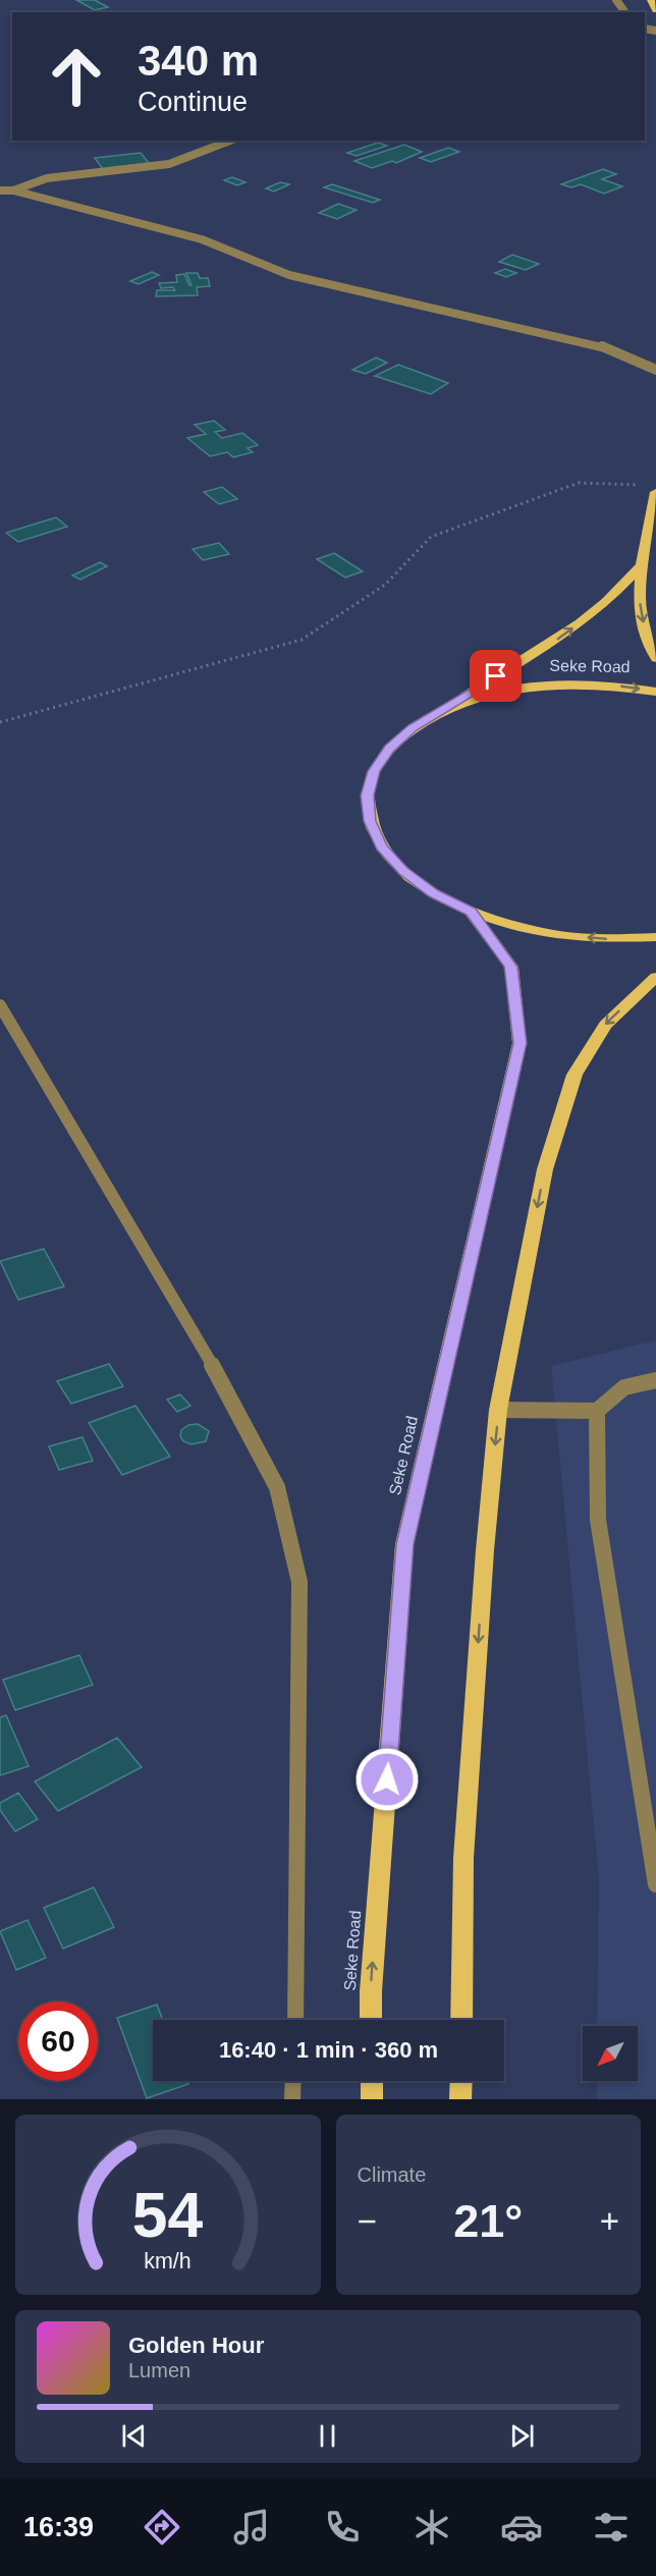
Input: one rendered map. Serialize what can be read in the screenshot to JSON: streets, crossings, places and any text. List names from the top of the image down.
{
  "streets": {
    "main road": ["Seke Road"]
  },
  "north": "bottom left",
  "page": {
    "turn": ["340 m", "Continue"],
    "limit": "60",
    "trip": "16:40 · 1 min · 360 m",
    "tile": "Climate",
    "heat": ["−", "21°", "+"],
    "song": ["Golden Hour", "Lumen"],
    "tabs": "16:39",
    "gauge": ["54", "km/h"]
  }
}
